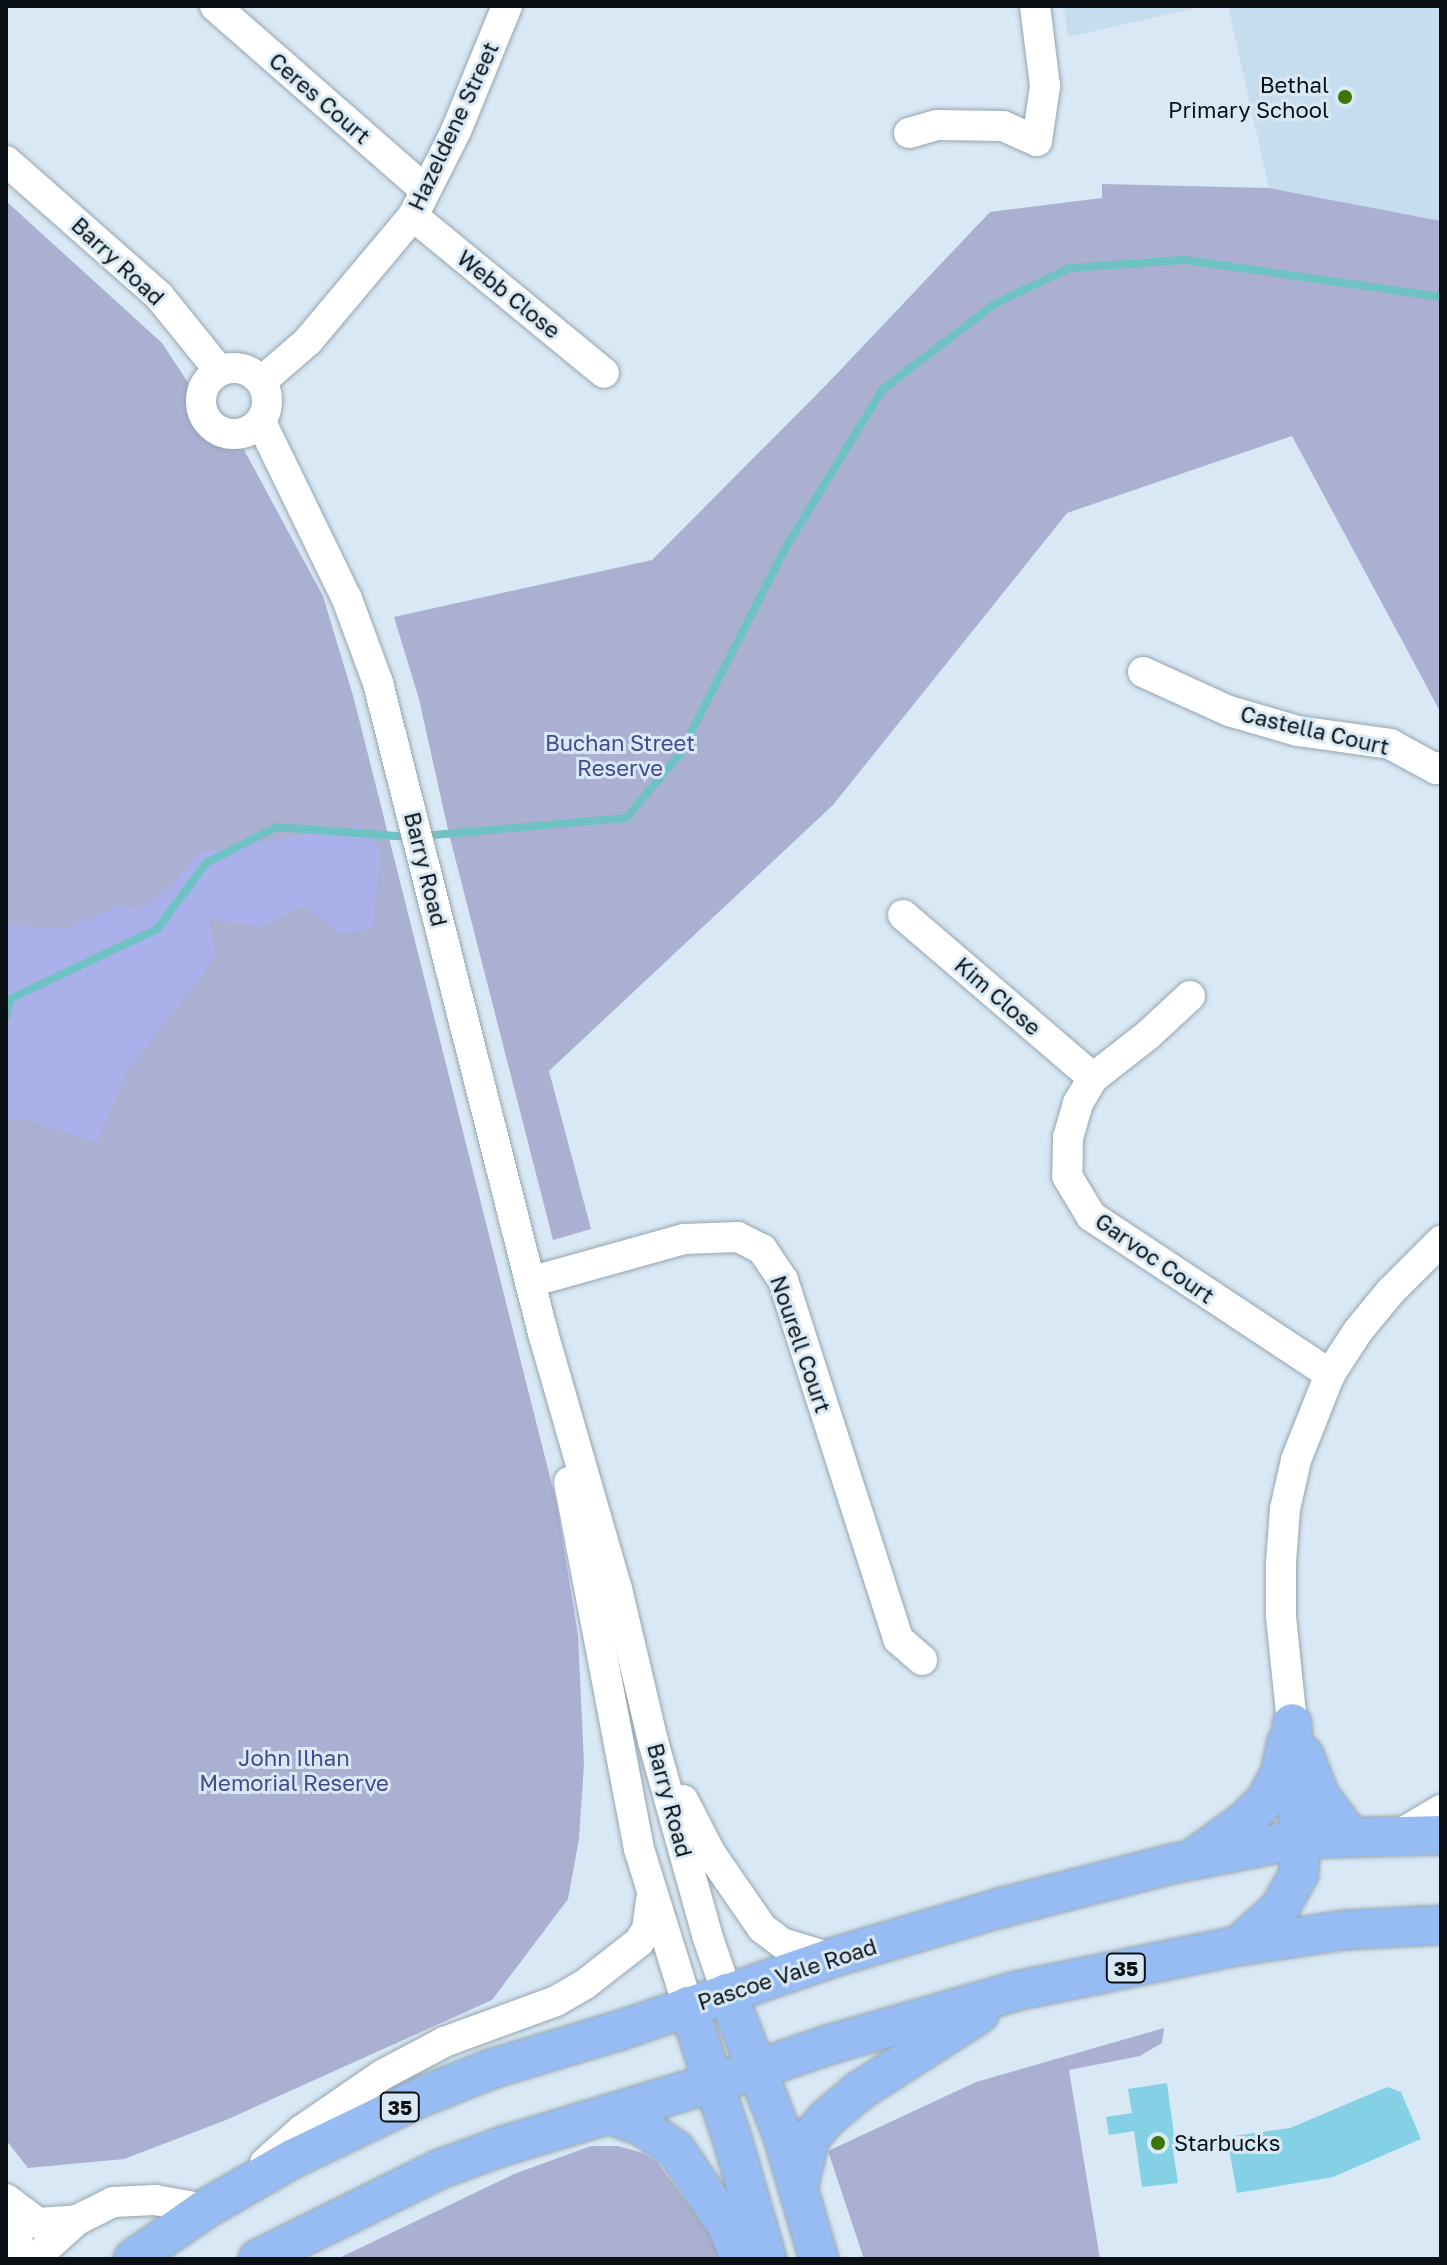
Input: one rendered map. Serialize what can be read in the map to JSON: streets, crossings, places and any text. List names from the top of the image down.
{
  "streets": {
    "main road": ["Barry Road", "35", "Pascoe Vale Road"],
    "street": [
      "Ceres Court",
      "Hazeldene Street",
      "Webb Close",
      "Castella Court",
      "Kim Close",
      "Garvoc Court",
      "Nourell Court"
    ]
  },
  "crossings": [
    ["Ceres Court", "Hazeldene Street"],
    ["Ceres Court", "Webb Close"],
    ["Hazeldene Street", "Barry Road"],
    ["Hazeldene Street", "Webb Close"],
    ["Barry Road", "Nourell Court"],
    ["Barry Road", "35"],
    ["Barry Road", "Pascoe Vale Road"],
    ["Kim Close", "Garvoc Court"]
  ],
  "parks": ["Buchan Street Reserve", "John Ilhan Memorial Reserve"],
  "places": ["Bethal Primary School", "Starbucks"]
}
